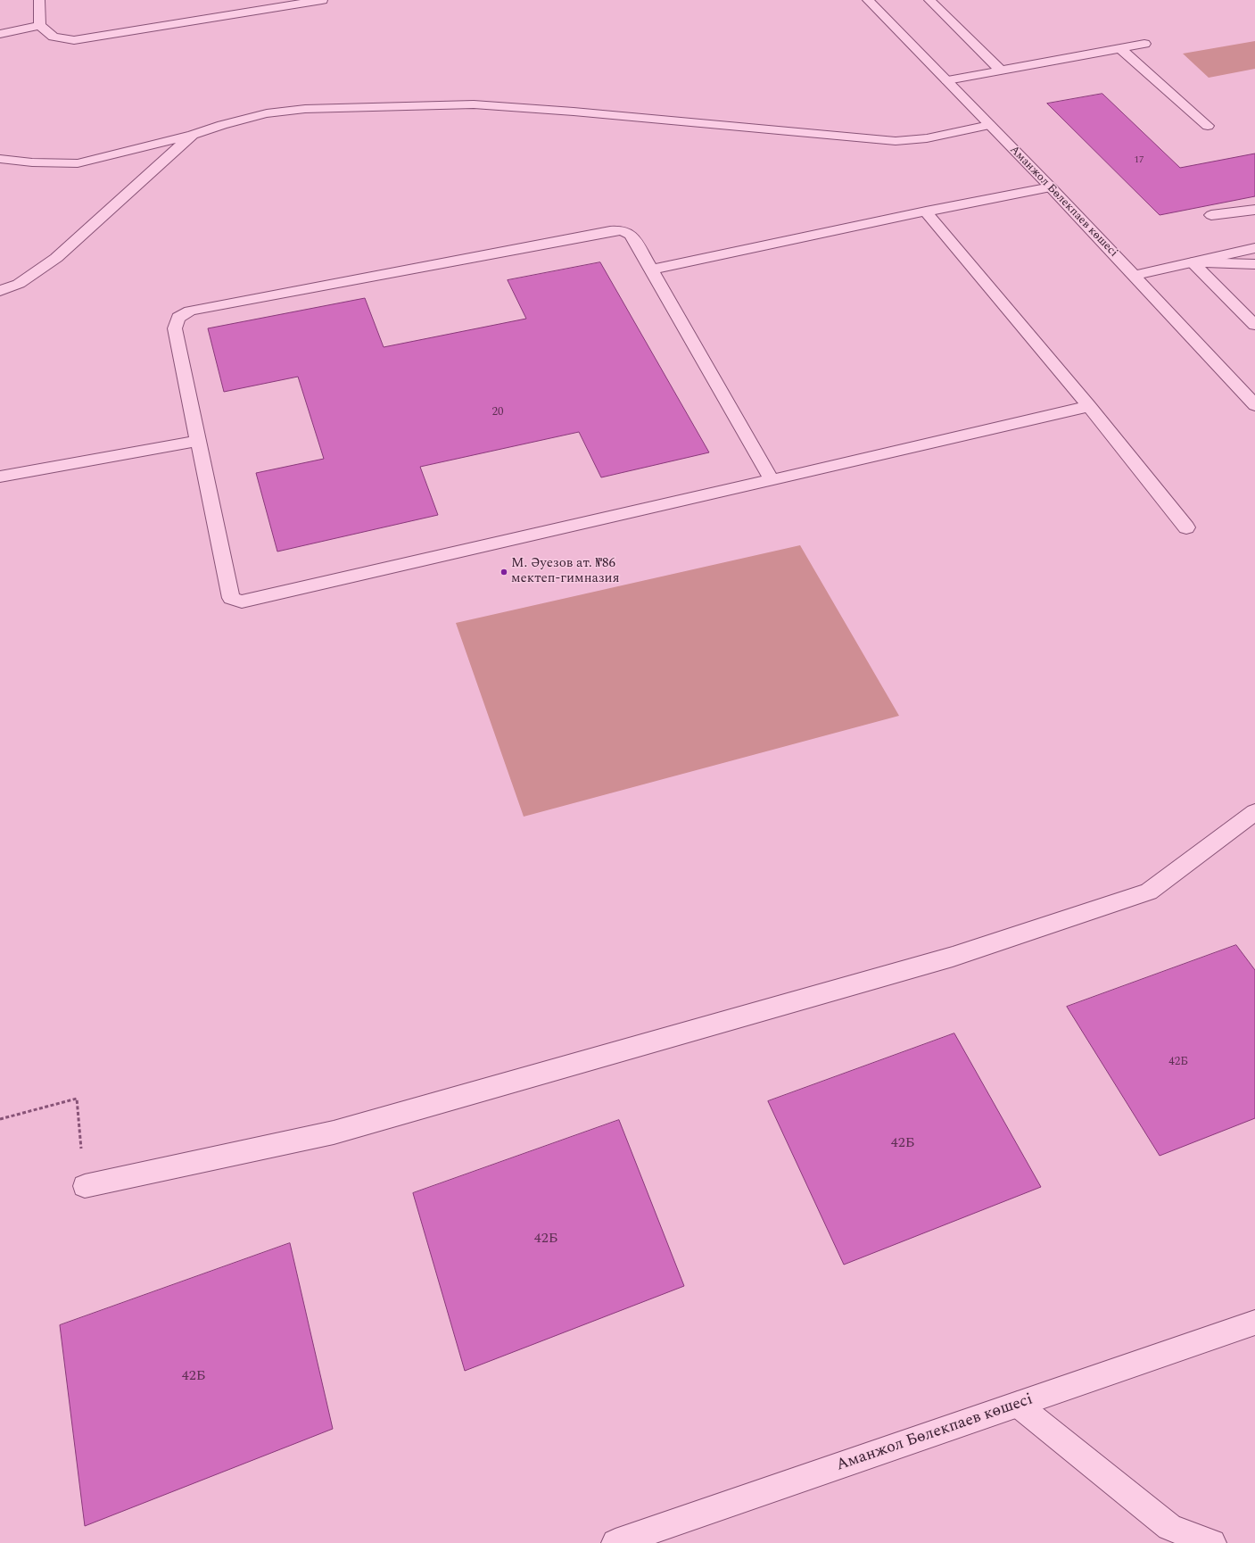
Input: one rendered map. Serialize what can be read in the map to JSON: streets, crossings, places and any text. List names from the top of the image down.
{
  "streets": {
    "street": ["Аманжол Бөлекпаев көшесі"]
  },
  "places": ["М. Әуезов ат. №86 мектеп-гимназия"],
  "house_numbers": [
    "17",
    "20",
    "42Б",
    "42Б",
    "42Б",
    "42Б"
  ]
}
